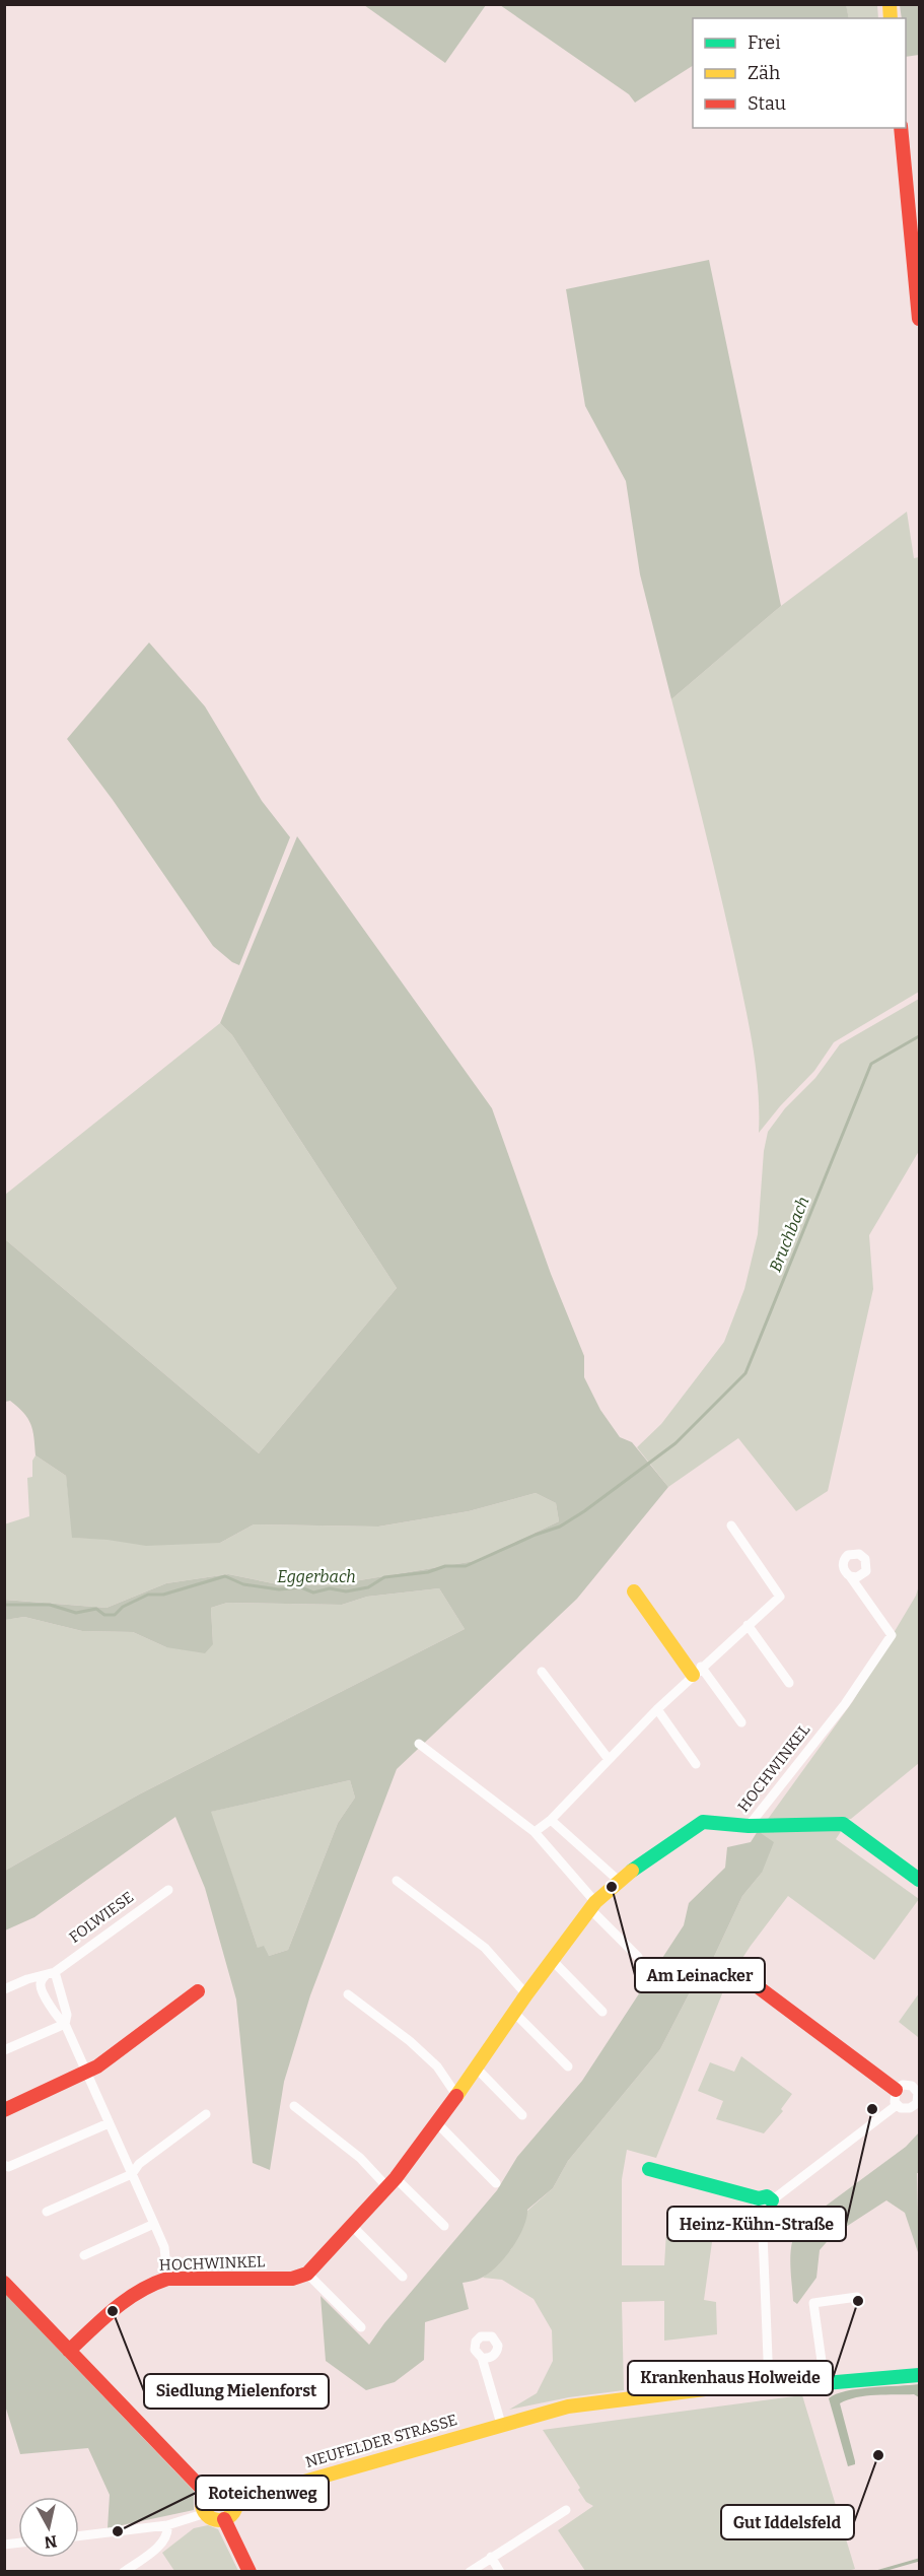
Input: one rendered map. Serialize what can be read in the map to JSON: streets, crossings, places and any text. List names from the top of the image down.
{
  "streets": {
    "street": ["HOCHWINKEL", "FOLWIESE", "NEUFELDER STRASSE"]
  },
  "water": ["Bruchbach", "Eggerbach"],
  "places": [
    "Am Leinacker",
    "Heinz-Kühn-Straße",
    "Krankenhaus Holweide",
    "Siedlung Mielenforst",
    "Gut Iddelsfeld",
    "Roteichenweg"
  ],
  "legend": ["Frei", "Zäh", "Stau"],
  "north": "bottom"
}
